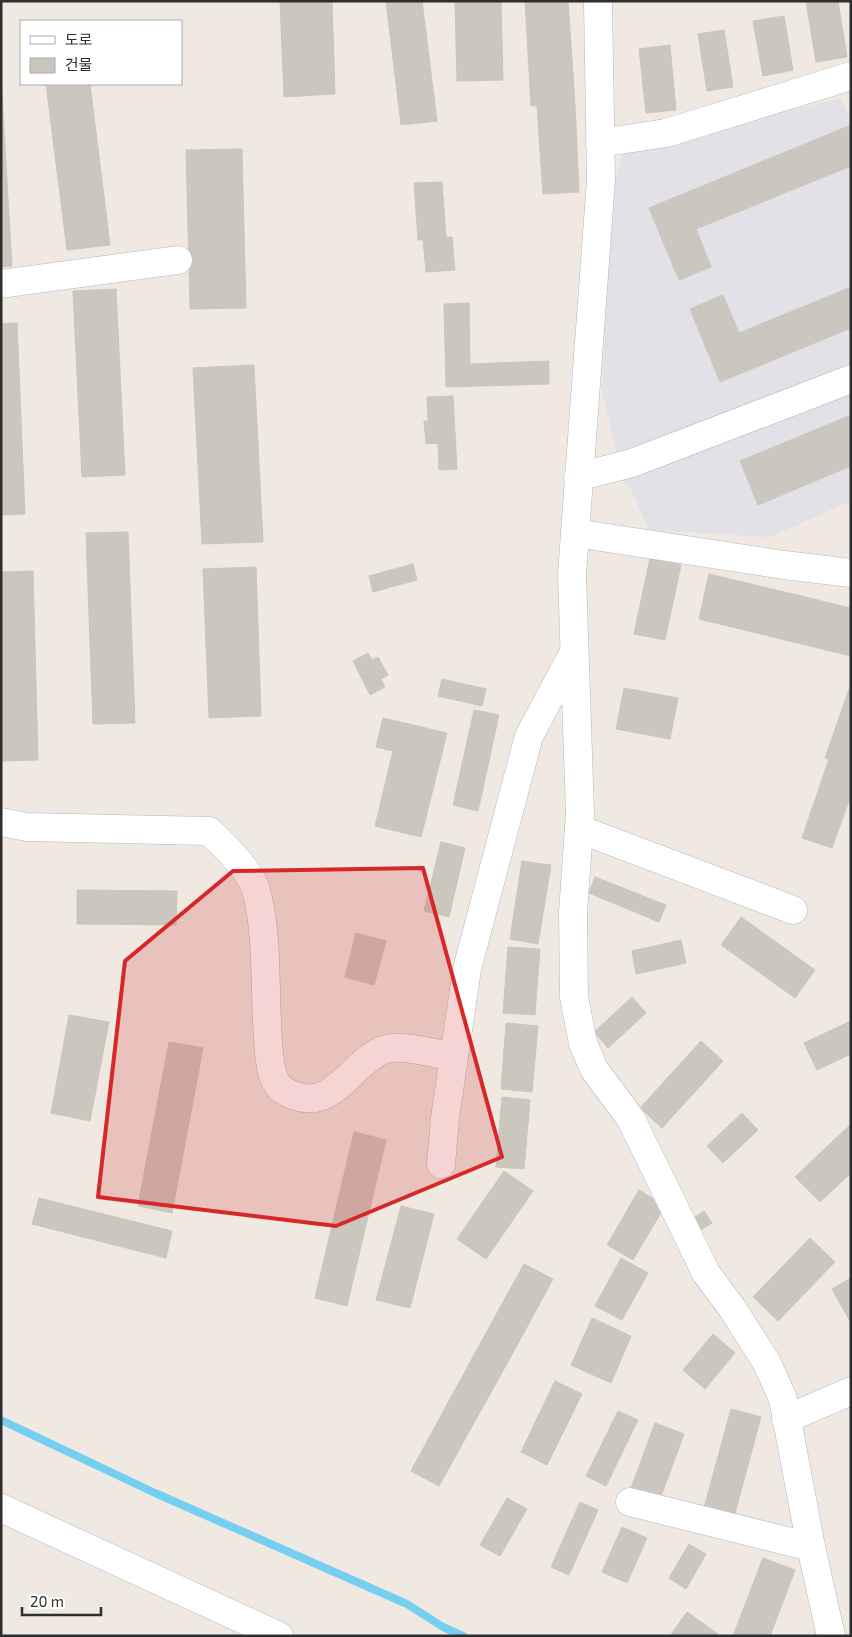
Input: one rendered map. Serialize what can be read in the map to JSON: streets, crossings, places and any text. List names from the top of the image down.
{
  "legend": ["도로", "건물"],
  "scale_bar": "20 m"
}
